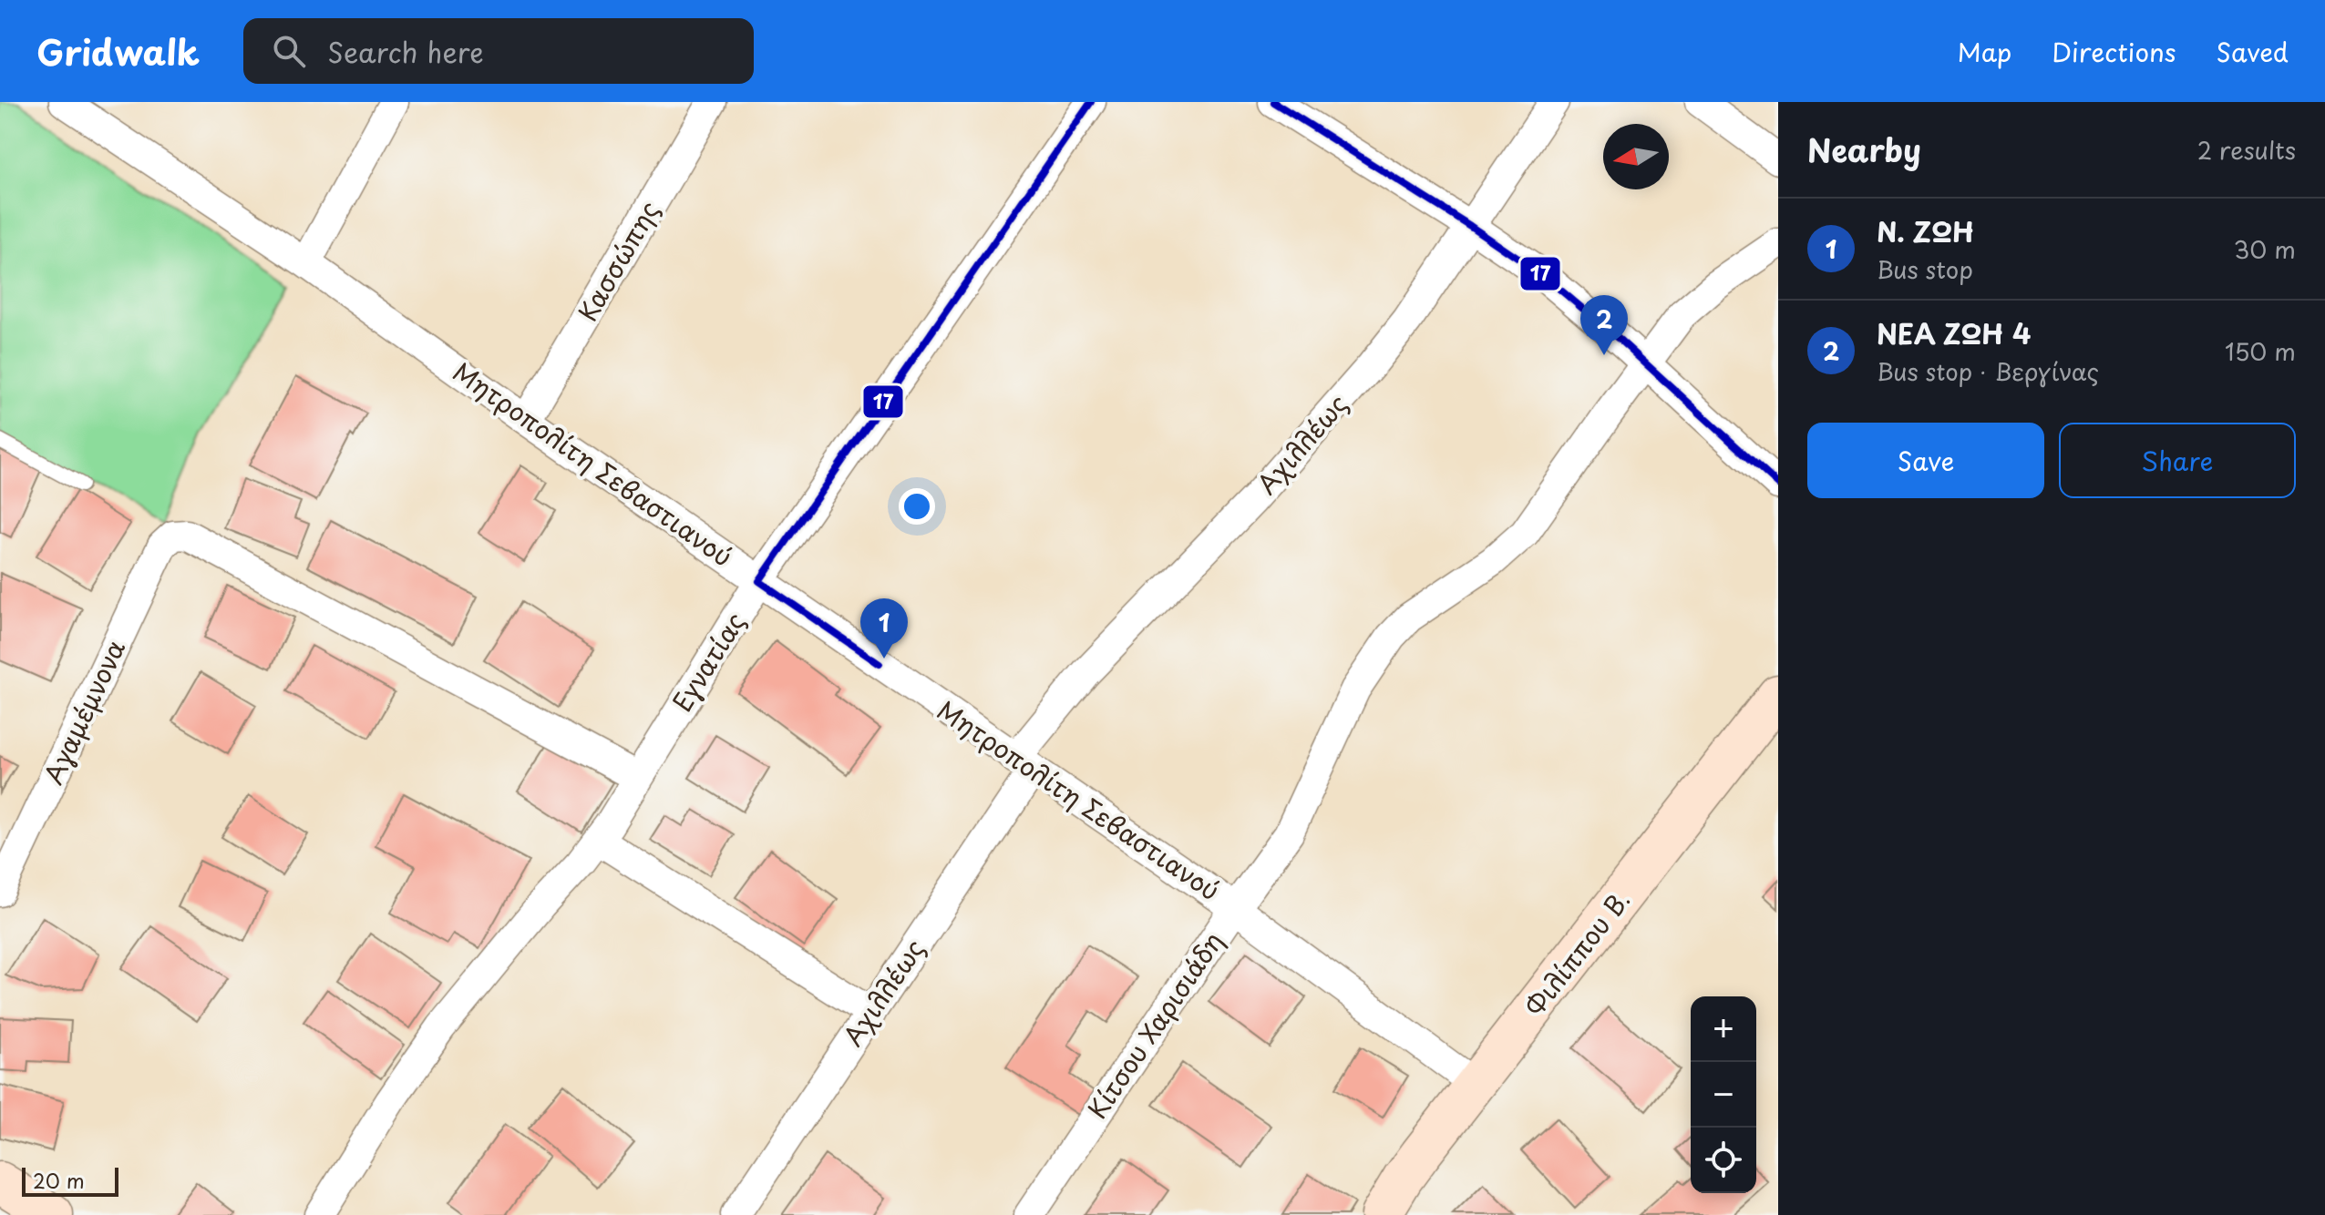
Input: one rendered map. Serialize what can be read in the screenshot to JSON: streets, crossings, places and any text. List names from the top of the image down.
{
  "streets": {
    "street": [
      "Κασσώπης",
      "Αχιλλέως",
      "Μητροπολίτη Σεβαστιανού",
      "Εγνατίας",
      "Αγαμέμνονα",
      "Φιλίππου Β.",
      "Κίτσου Χαρισιάδη"
    ]
  },
  "crossings": [
    ["Κασσώπης", "Μητροπολίτη Σεβαστιανού"],
    ["Αχιλλέως", "Μητροπολίτη Σεβαστιανού"],
    ["Μητροπολίτη Σεβαστιανού", "Εγνατίας"],
    ["Μητροπολίτη Σεβαστιανού", "Φιλίππου Β."],
    ["Μητροπολίτη Σεβαστιανού", "Κίτσου Χαρισιάδη"],
    ["Εγνατίας", "Αγαμέμνονα"]
  ],
  "lines": ["transit line 17"],
  "scale_bar": "20 m",
  "north": "left",
  "page": {
    "header": "Gridwalk",
    "search": "Search here",
    "nav": ["Map", "Directions", "Saved"],
    "heading": ["Nearby", "2 results"],
    "list": [
      {
        "mark": "1",
        "name": "Ν. ΖΩΗ",
        "note": "Bus stop",
        "value": "30 m"
      },
      {
        "mark": "2",
        "name": "ΝΕΑ ΖΩΗ 4",
        "note": "Bus stop · Βεργίνας",
        "value": "150 m"
      }
    ],
    "pins": ["2", "1"],
    "buttons": ["Save", "Share"],
    "map_buttons": ["+", "−"],
    "scale": "20 m"
  }
}
